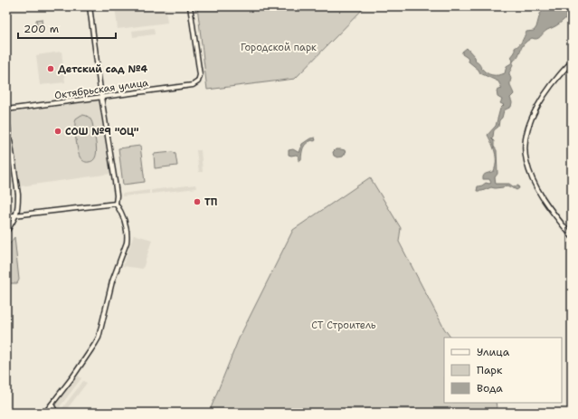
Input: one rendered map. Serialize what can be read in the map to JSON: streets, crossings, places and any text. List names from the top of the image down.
{
  "streets": {
    "street": ["Октябрьская улица"]
  },
  "parks": ["Городской парк", "СТ Строитель"],
  "places": ["Детский сад №4", "СОШ №9 \"ОЦ\"", "ТП"],
  "legend": ["Улица", "Парк", "Вода"],
  "scale_bar": "200 m"
}
